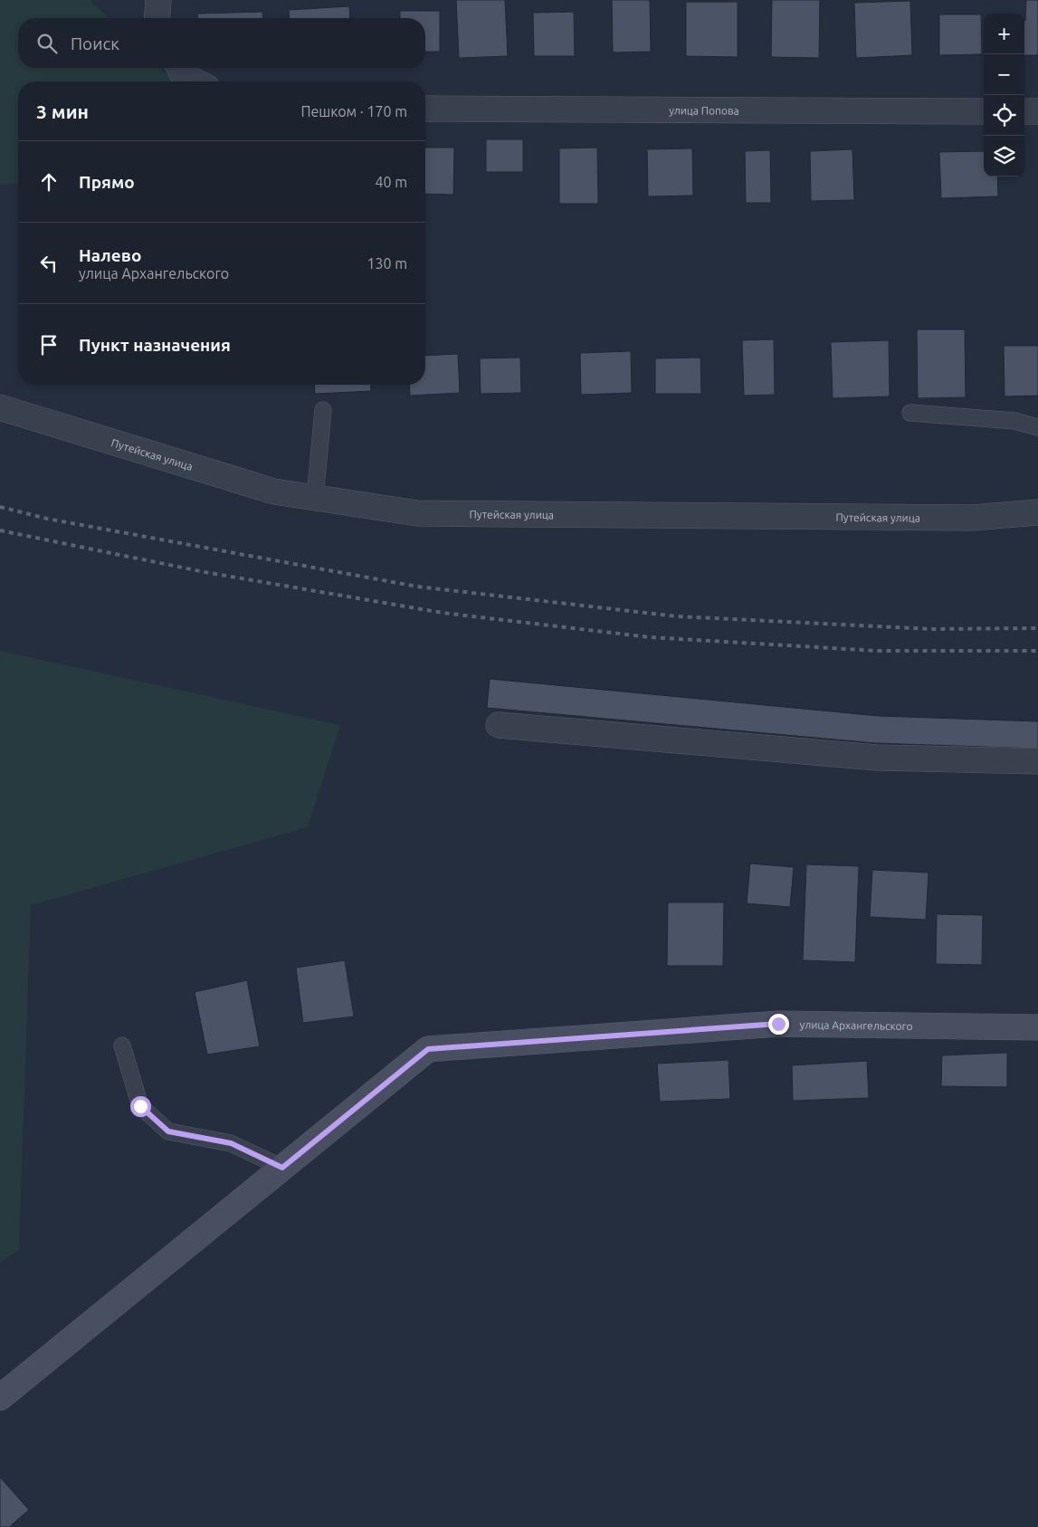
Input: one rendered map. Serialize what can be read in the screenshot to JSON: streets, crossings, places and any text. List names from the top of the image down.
{
  "streets": {
    "street": ["улица Попова", "Путейская улица", "улица Архангельского"]
  },
  "page": {
    "map_buttons": ["+", "−"],
    "search": "Поиск",
    "heading": ["3 мин", "Пешком · 170 m"],
    "list": [
      ["Прямо", "40 m"],
      ["Налево", "улица Архангельского", "130 m"],
      "Пункт назначения"
    ]
  }
}
